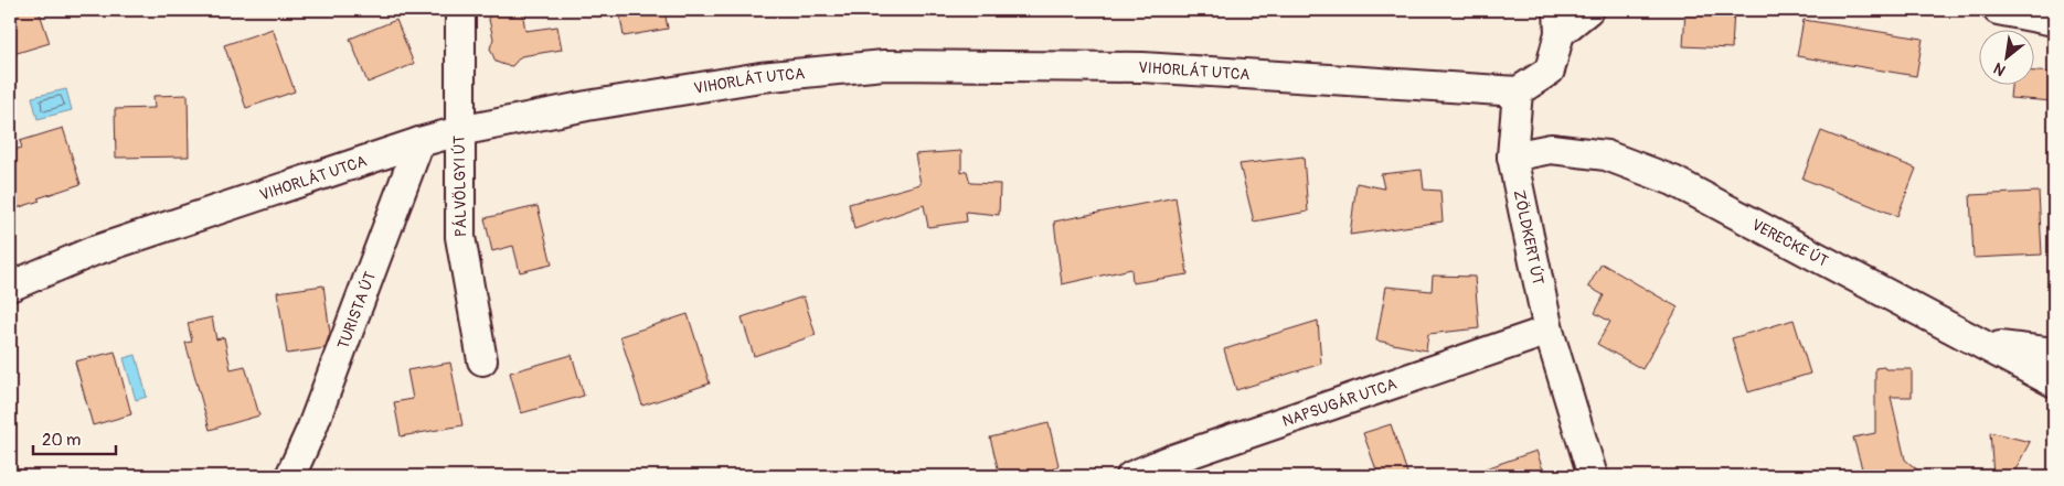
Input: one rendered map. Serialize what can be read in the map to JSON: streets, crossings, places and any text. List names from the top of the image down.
{
  "streets": {
    "street": [
      "VIHORLÁT UTCA",
      "PÁLVÖLGYI ÚT",
      "ZÖLDKERT ÚT",
      "VERECKE ÚT",
      "TURISTA ÚT",
      "NAPSUGÁR UTCA"
    ]
  },
  "crossings": [
    ["VIHORLÁT UTCA", "PÁLVÖLGYI ÚT"],
    ["VIHORLÁT UTCA", "ZÖLDKERT ÚT"],
    ["VIHORLÁT UTCA", "TURISTA ÚT"],
    ["ZÖLDKERT ÚT", "VERECKE ÚT"],
    ["ZÖLDKERT ÚT", "NAPSUGÁR UTCA"]
  ],
  "scale_bar": "20 m",
  "north": "bottom left"
}
